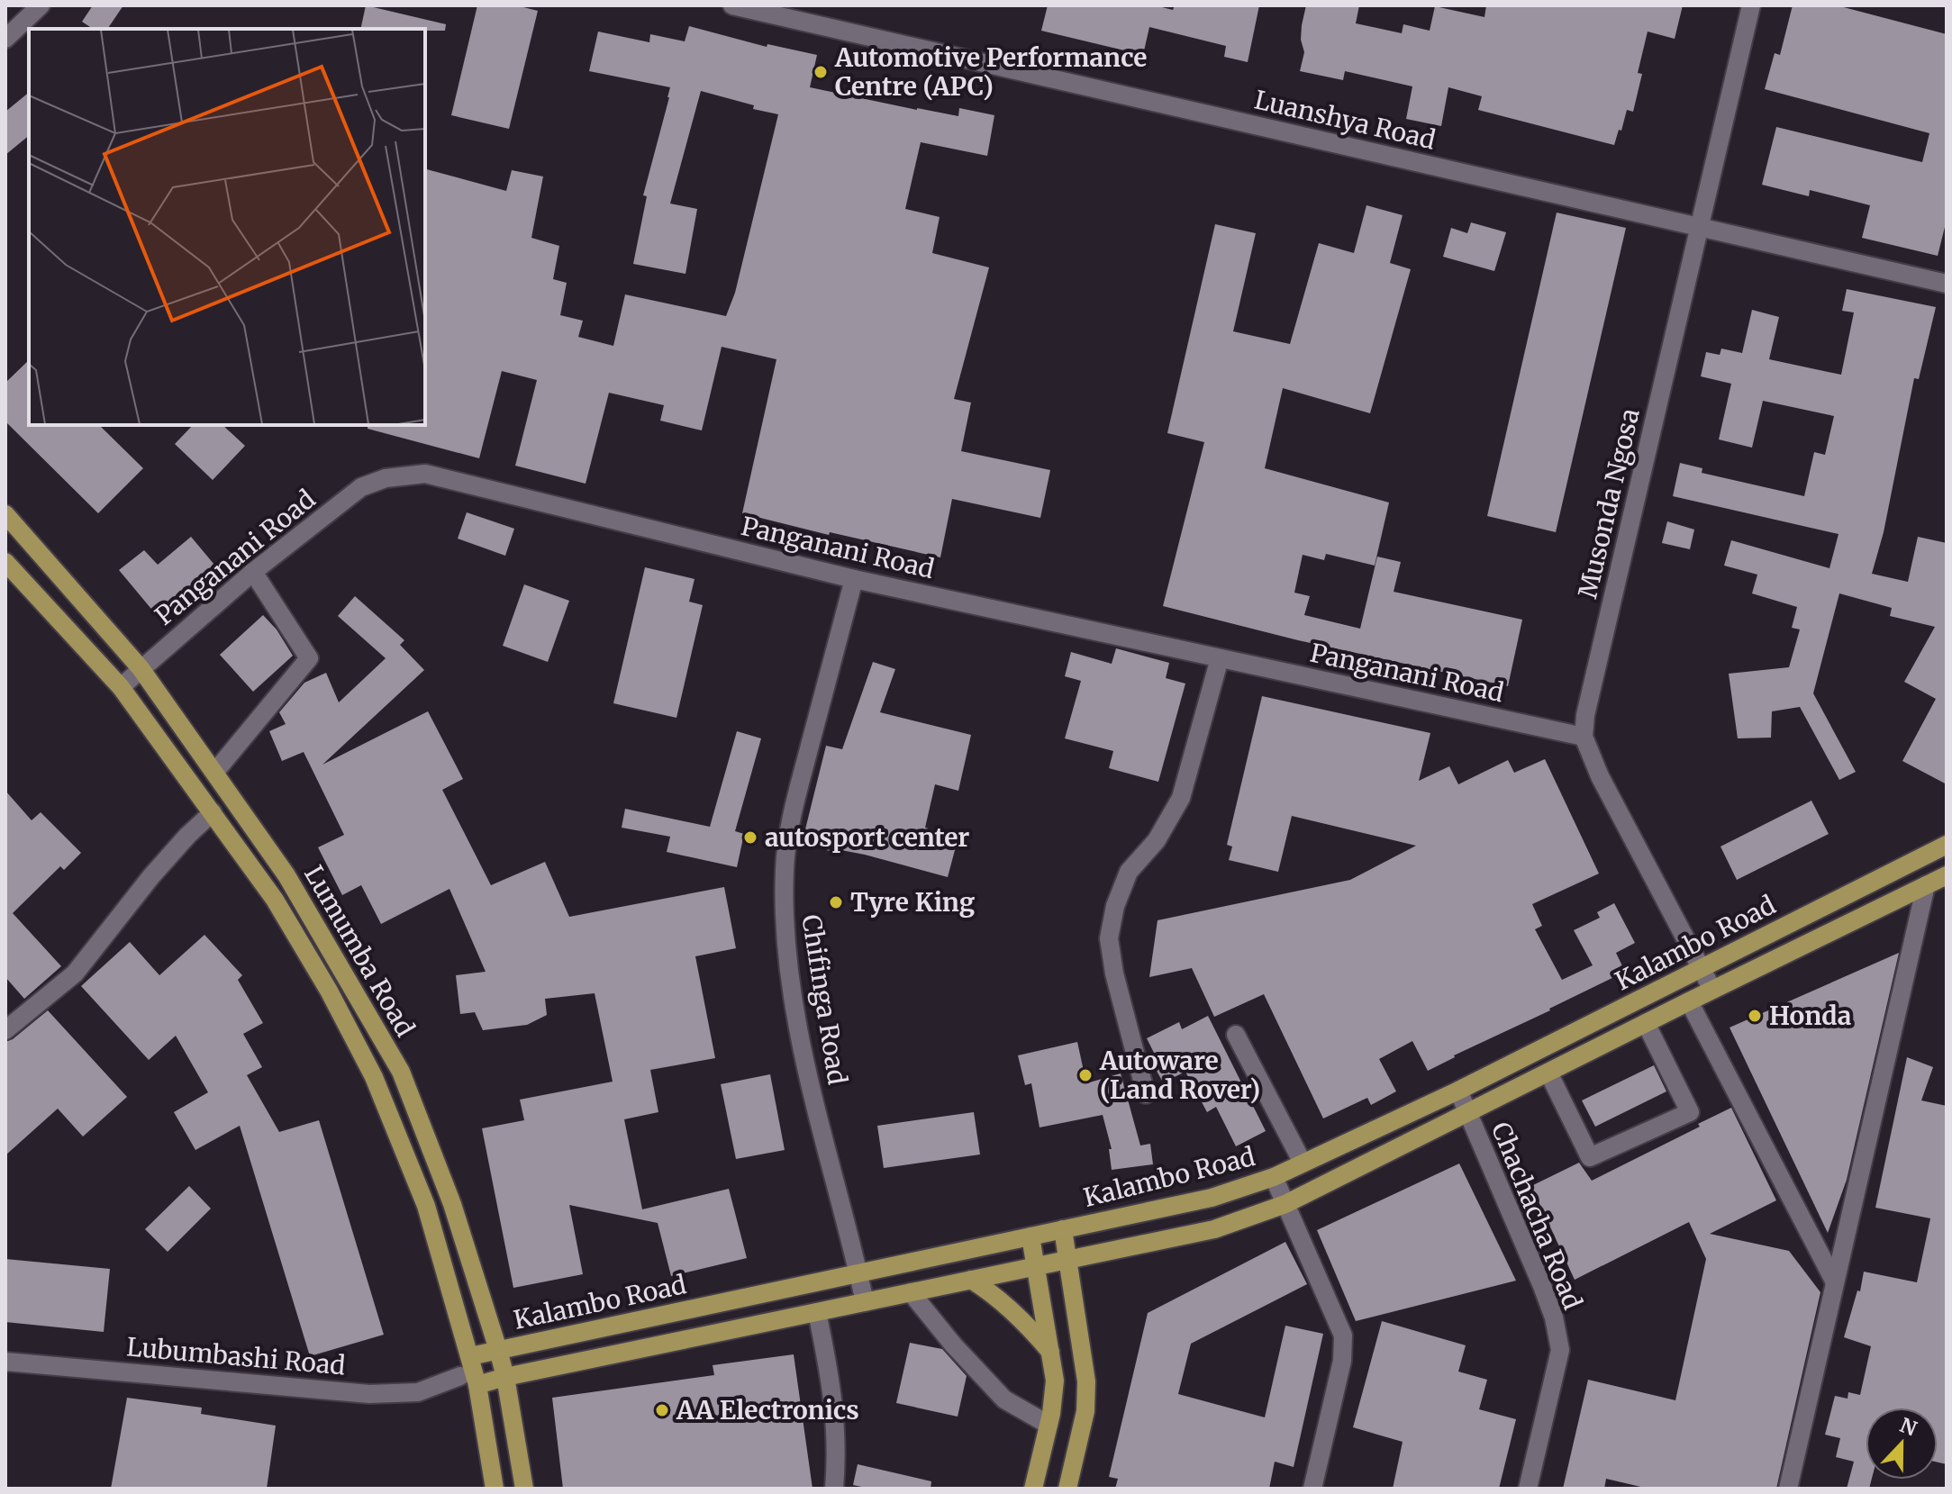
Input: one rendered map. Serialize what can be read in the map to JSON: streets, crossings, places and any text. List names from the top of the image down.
{
  "streets": {
    "main road": ["Kalambo Road", "Lumumba Road"],
    "street": [
      "Luanshya Road",
      "Musonda Ngosa",
      "Panganani Road",
      "Chifinga Road",
      "Chachacha Road",
      "Lubumbashi Road"
    ]
  },
  "crossings": [
    ["Luanshya Road", "Musonda Ngosa"],
    ["Musonda Ngosa", "Panganani Road"],
    ["Panganani Road", "Lumumba Road"],
    ["Panganani Road", "Chifinga Road"],
    ["Kalambo Road", "Lumumba Road"],
    ["Kalambo Road", "Chifinga Road"],
    ["Kalambo Road", "Chachacha Road"]
  ],
  "places": [
    "Automotive Performance Centre (APC)",
    "autosport center",
    "Tyre King",
    "Honda",
    "Autoware (Land Rover)",
    "AA Electronics"
  ],
  "north": "top"
}
